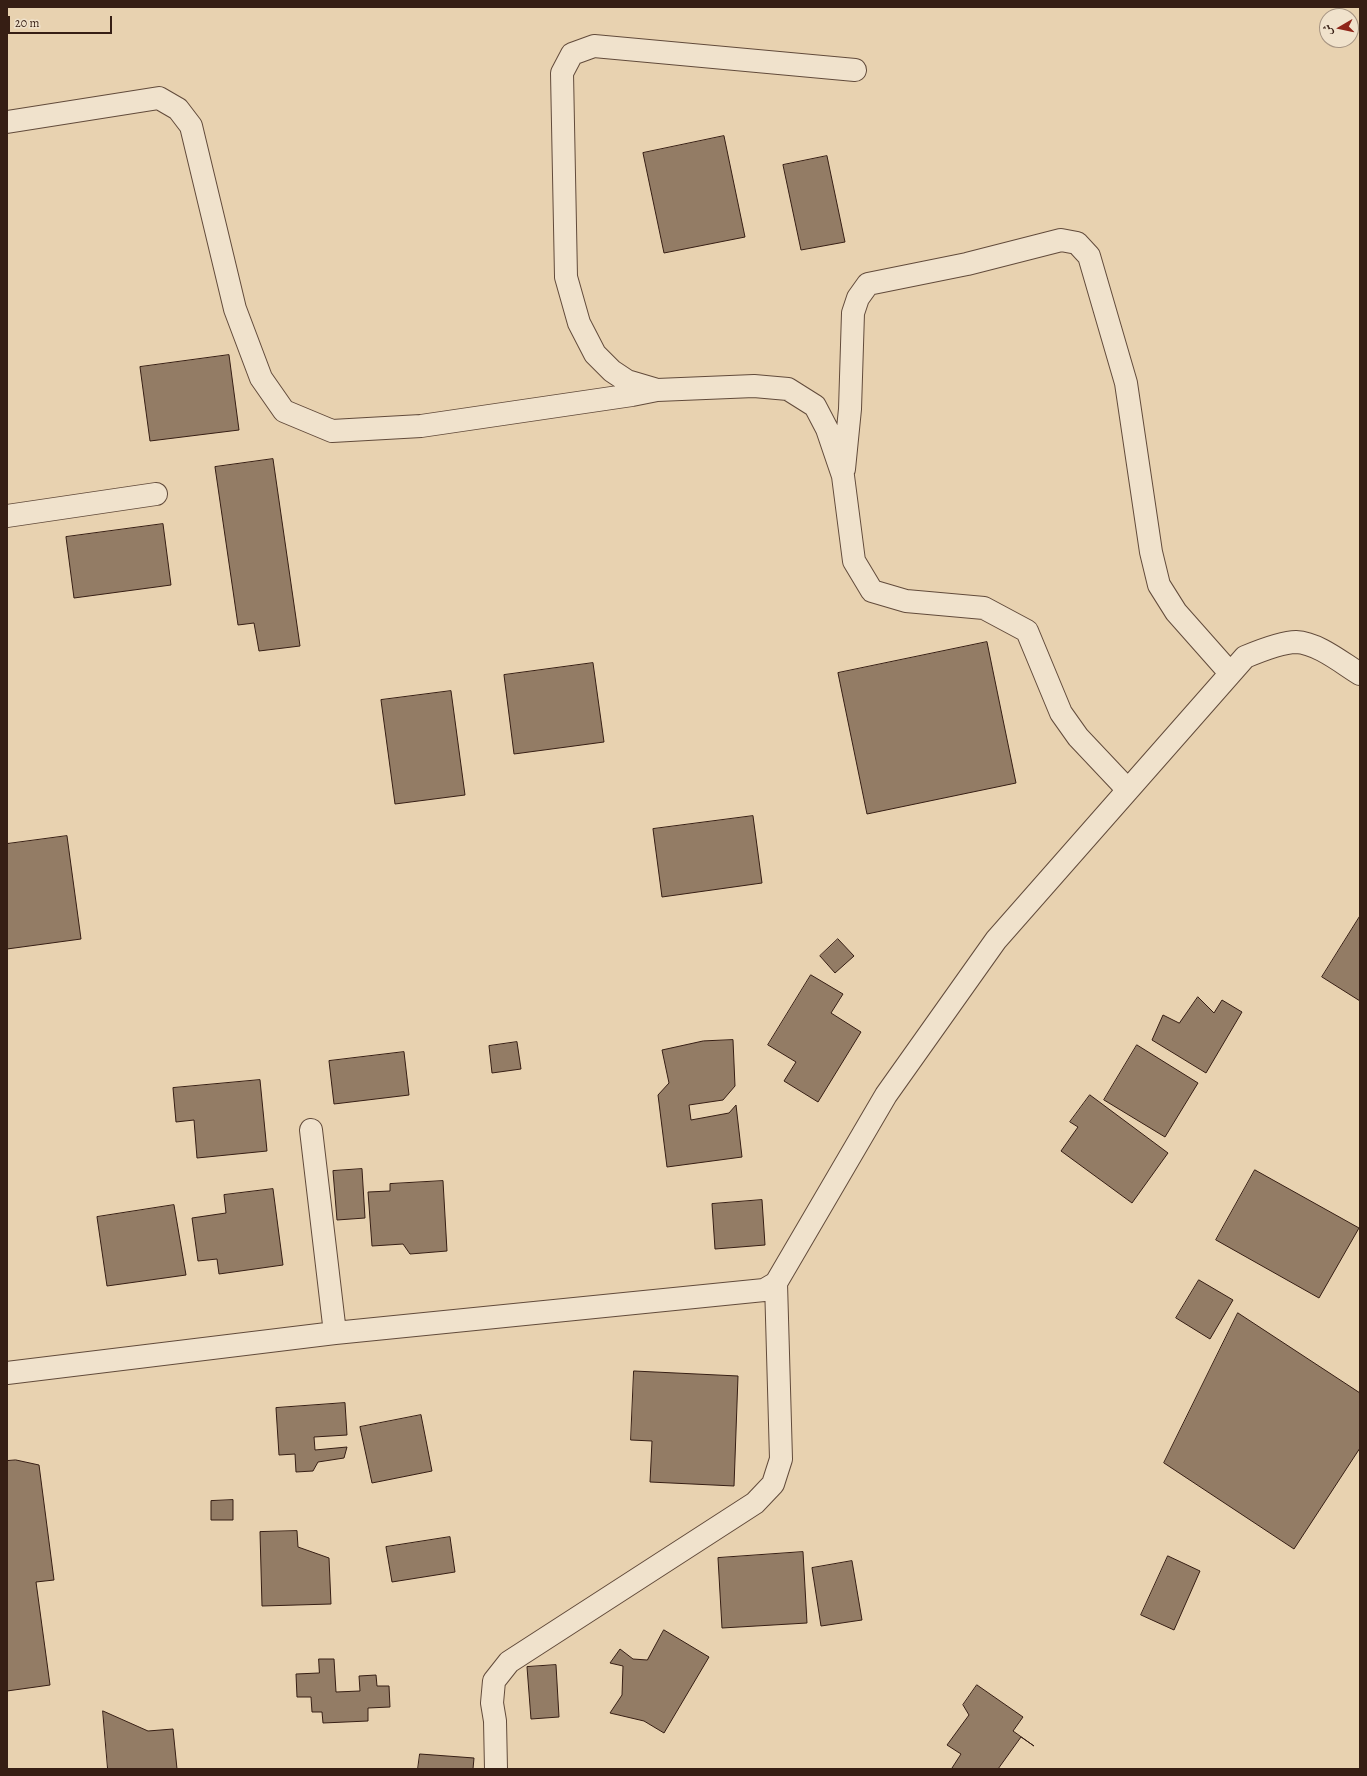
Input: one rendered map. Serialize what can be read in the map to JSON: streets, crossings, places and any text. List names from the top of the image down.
{
  "scale_bar": "20 m",
  "north": "left"
}
